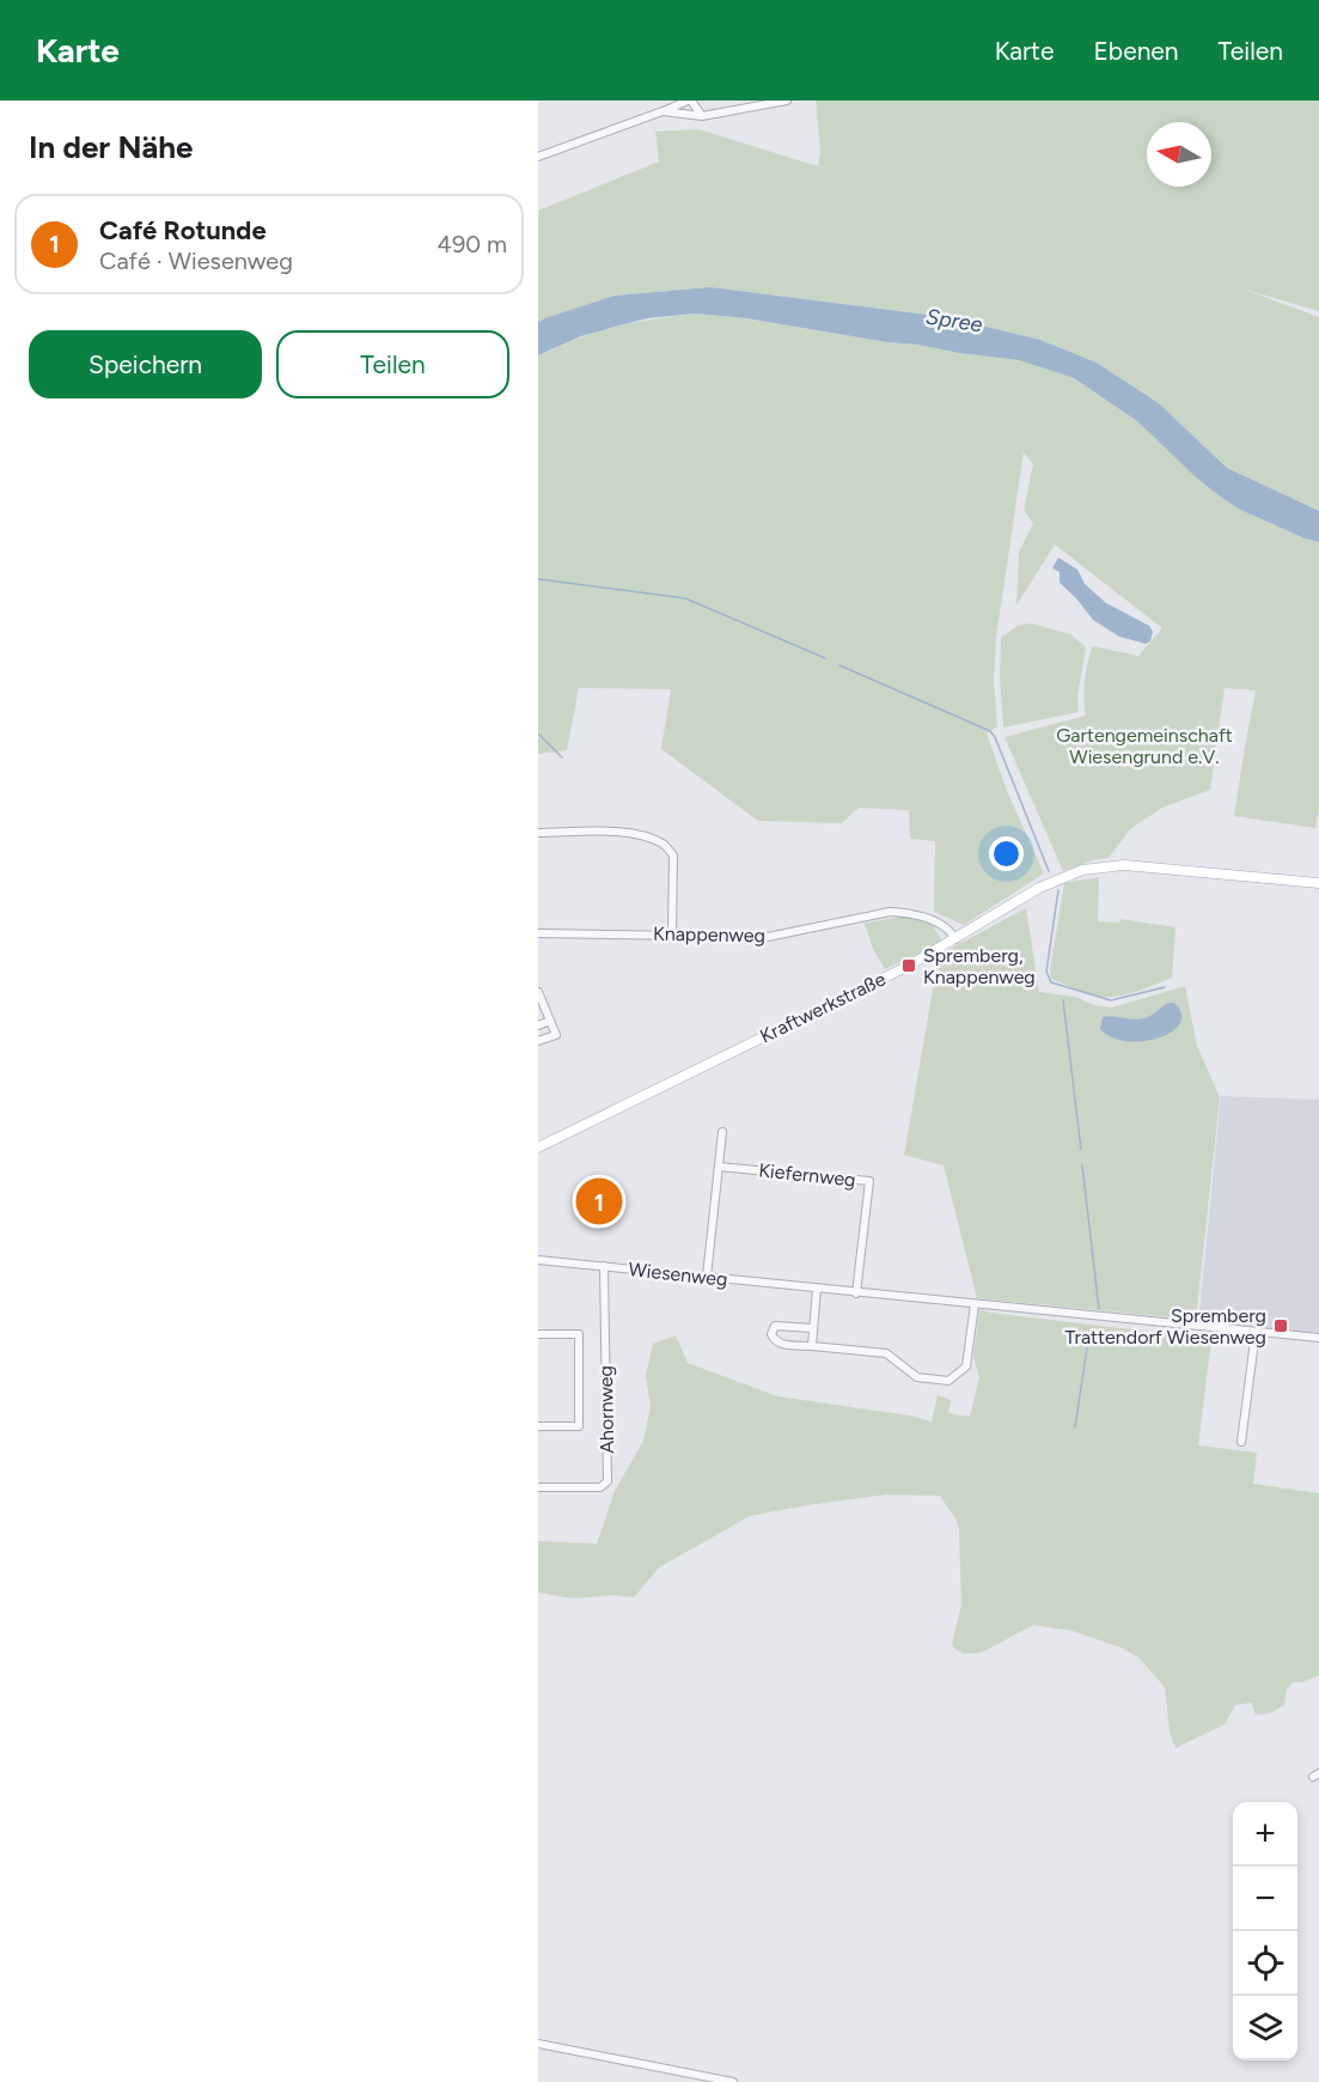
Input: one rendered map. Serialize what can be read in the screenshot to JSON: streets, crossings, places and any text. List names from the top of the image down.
{
  "streets": {
    "main road": ["Kraftwerkstraße"],
    "street": [
      "Knappenweg",
      "Kiefernweg",
      "Wiesenweg",
      "Ahornweg"
    ]
  },
  "crossings": [
    ["Knappenweg", "Kraftwerkstraße"],
    ["Kiefernweg", "Wiesenweg"],
    ["Wiesenweg", "Ahornweg"]
  ],
  "water": ["Spree"],
  "parks": ["Gartengemeinschaft Wiesengrund e.V."],
  "places": {
    "transit": ["Spremberg, Knappenweg", "Spremberg Trattendorf Wiesenweg"]
  },
  "north": "left",
  "page": {
    "header": "Karte",
    "nav": ["Karte", "Ebenen", "Teilen"],
    "heading": "In der Nähe",
    "list": [
      {
        "mark": "1",
        "name": "Café Rotunde",
        "note": "Café · Wiesenweg",
        "value": "490 m"
      }
    ],
    "buttons": ["Speichern", "Teilen"],
    "pins": "1",
    "map_buttons": ["+", "−"]
  }
}
